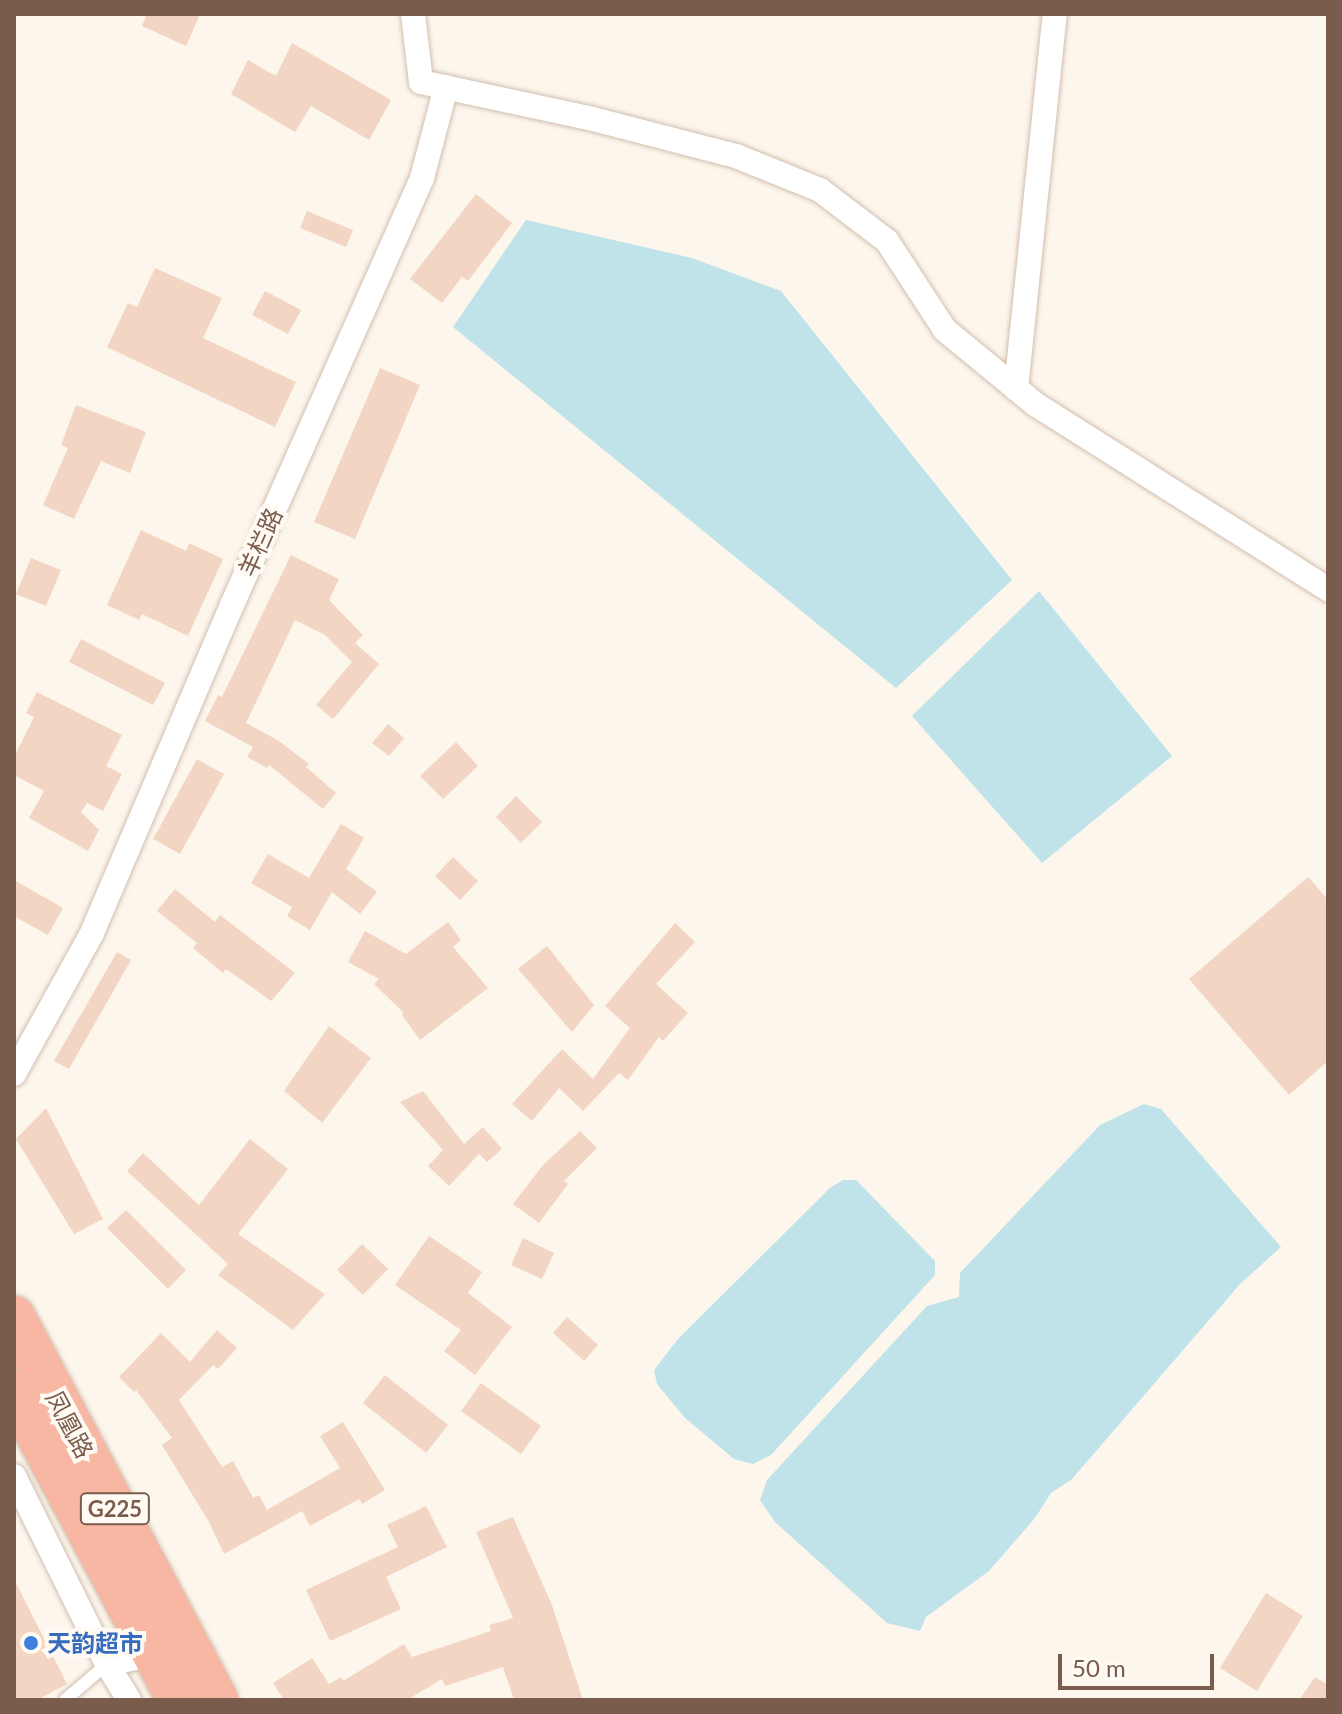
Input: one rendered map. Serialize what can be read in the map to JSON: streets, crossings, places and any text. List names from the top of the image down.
{
  "streets": {
    "highway": ["凤凰路", "G225"],
    "street": ["羊栏路"]
  },
  "places": ["天韵超市"],
  "scale_bar": "50 m"
}
